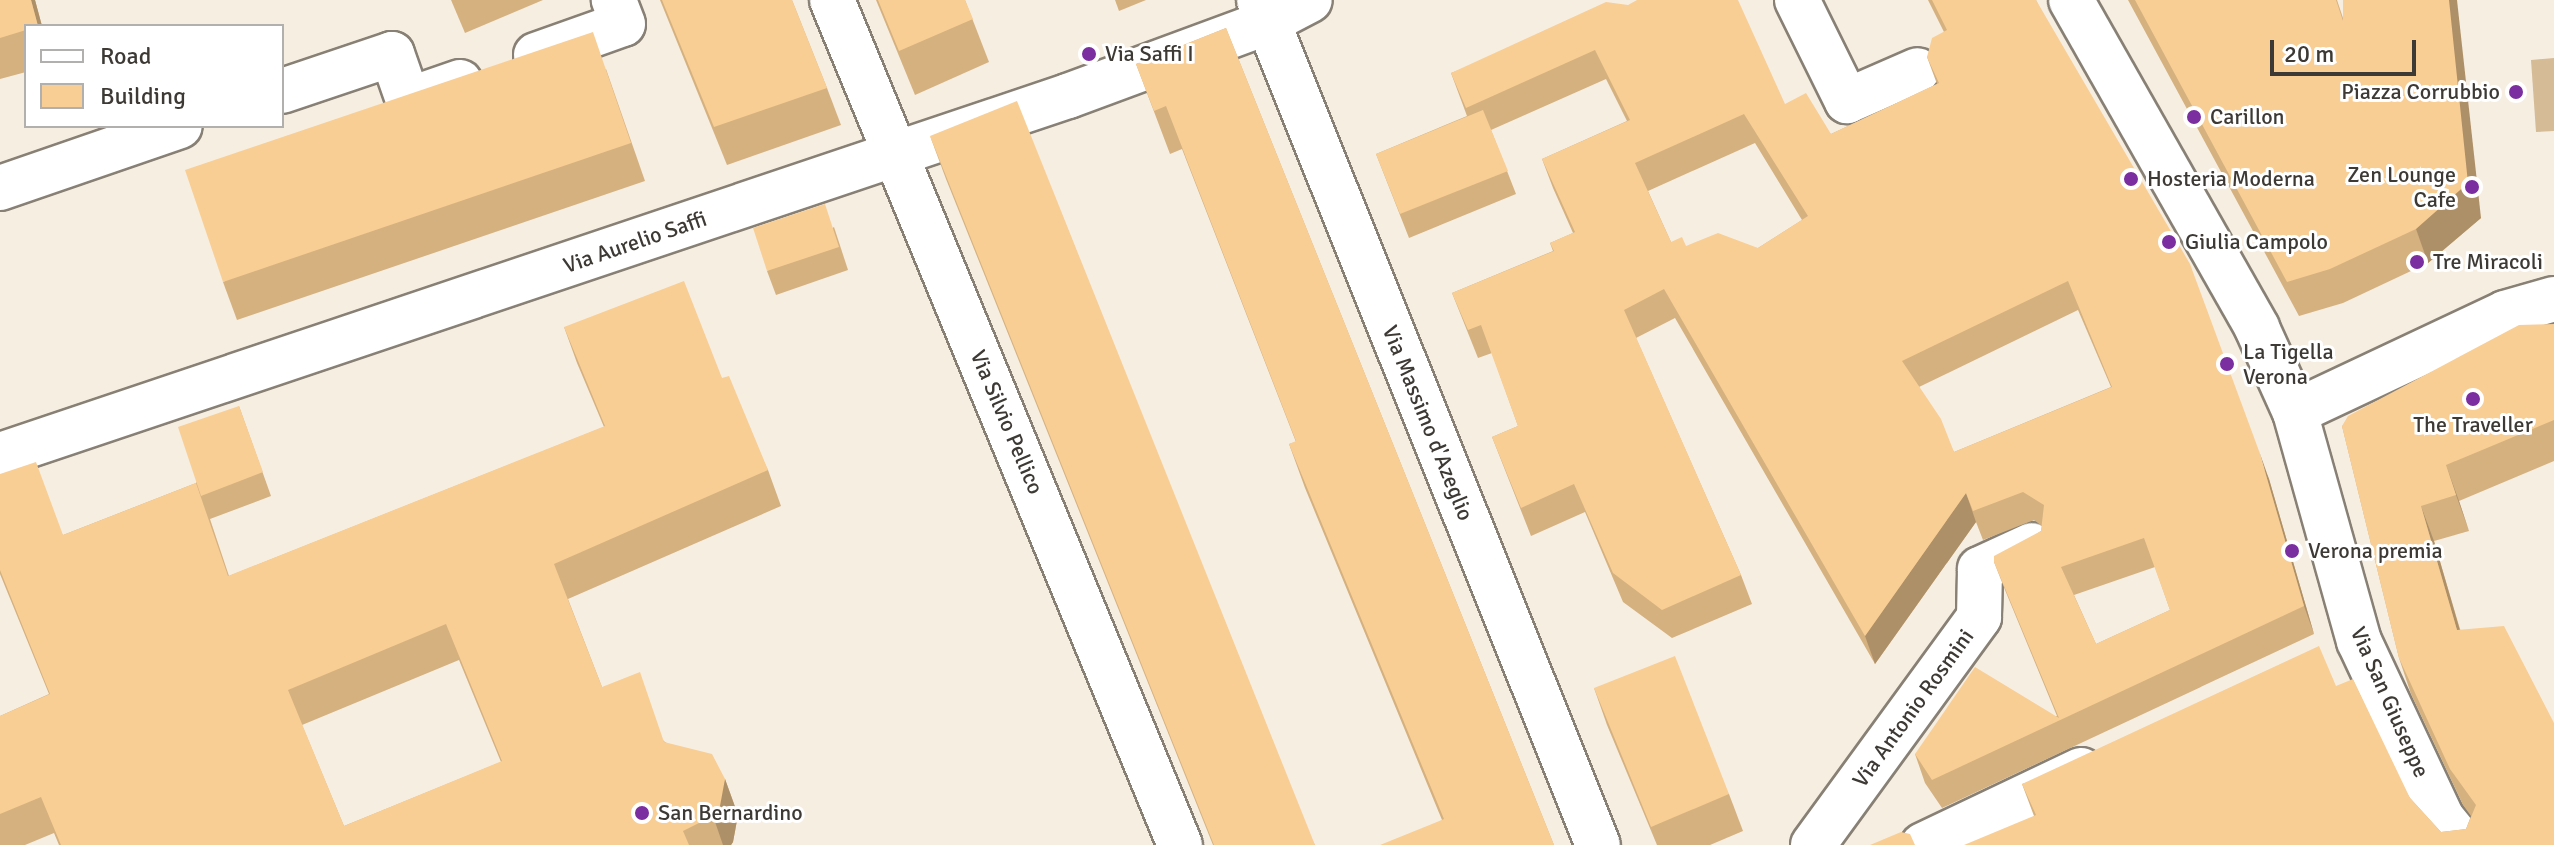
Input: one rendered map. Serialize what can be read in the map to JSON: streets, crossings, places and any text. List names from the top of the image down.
{
  "streets": {
    "street": [
      "Via Aurelio Saffi",
      "Via Silvio Pellico",
      "Via Massimo d'Azeglio",
      "Via San Giuseppe",
      "Via Antonio Rosmini"
    ]
  },
  "crossings": [
    ["Via Aurelio Saffi", "Via Silvio Pellico"],
    ["Via Aurelio Saffi", "Via Massimo d'Azeglio"]
  ],
  "places": [
    "Via Saffi I",
    "Piazza Corrubbio",
    "Carillon",
    "Hosteria Moderna",
    "Zen Lounge Cafe",
    "Giulia Campolo",
    "Tre Miracoli",
    "La Tigella Verona",
    "The Traveller",
    "Verona premia",
    "San Bernardino"
  ],
  "legend": ["Road", "Building"],
  "scale_bar": "20 m"
}
